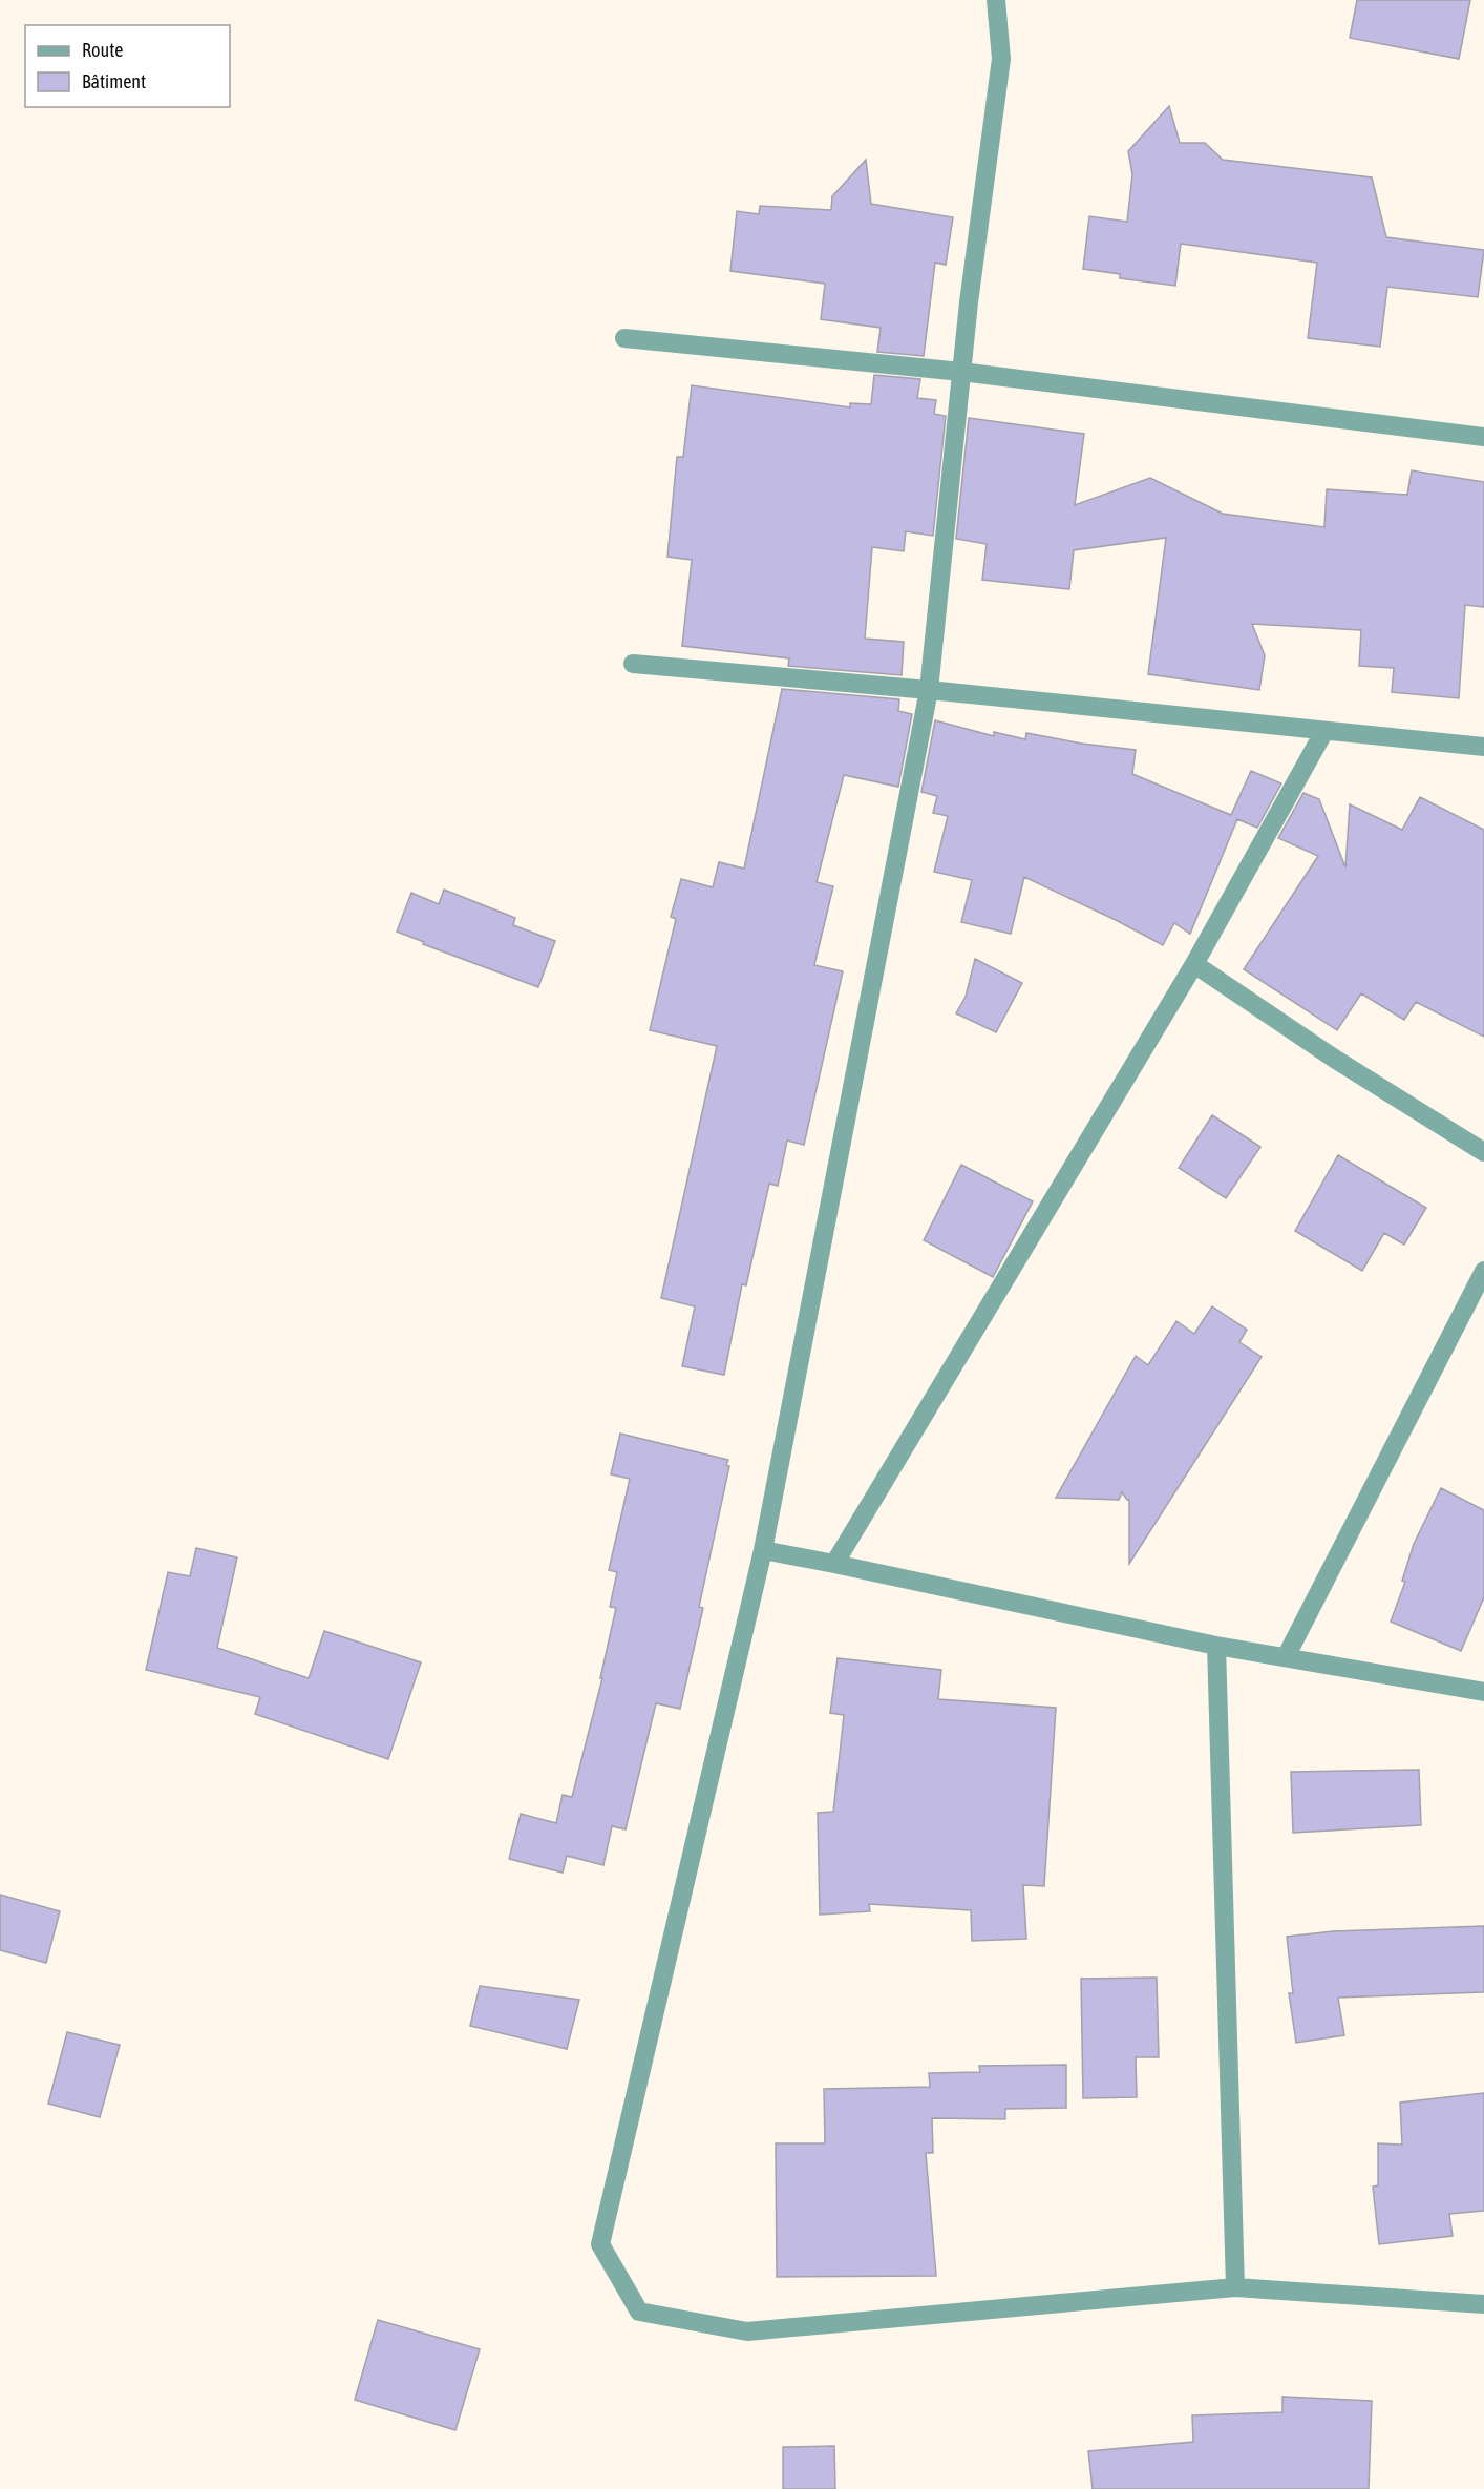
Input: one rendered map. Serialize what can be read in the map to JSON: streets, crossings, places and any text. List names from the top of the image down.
{
  "legend": ["Route", "Bâtiment"]
}
